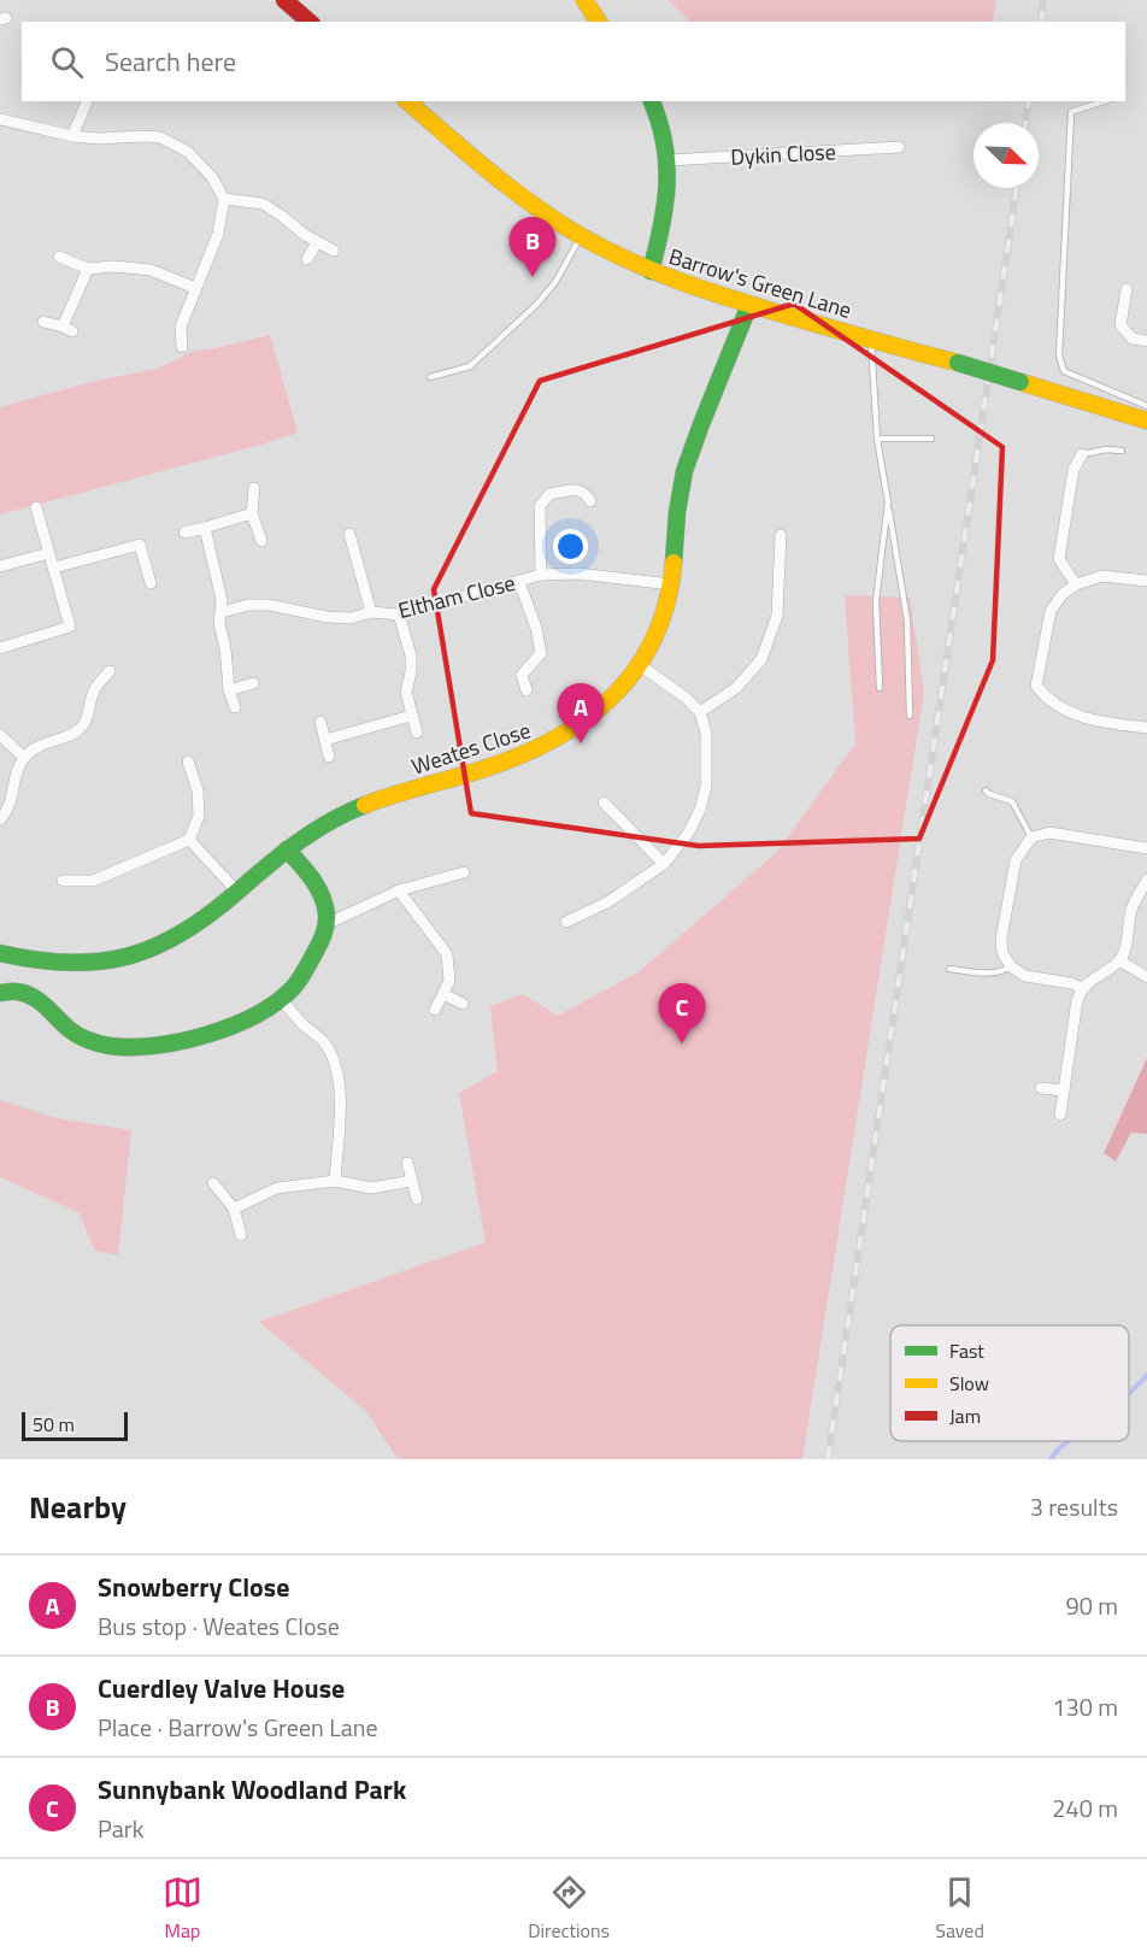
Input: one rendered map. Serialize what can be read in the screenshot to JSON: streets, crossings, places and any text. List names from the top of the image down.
{
  "streets": {
    "street": [
      "Dykin Close",
      "Barrow's Green Lane",
      "Eltham Close",
      "Weates Close"
    ]
  },
  "crossings": [
    ["Barrow's Green Lane", "Weates Close"],
    ["Eltham Close", "Weates Close"]
  ],
  "legend": ["Fast", "Slow", "Jam"],
  "scale_bar": "50 m",
  "north": "bottom right",
  "page": {
    "search": "Search here",
    "pins": ["B", "A", "C"],
    "scale": "50 m",
    "heading": ["Nearby", "3 results"],
    "list": [
      {
        "mark": "A",
        "name": "Snowberry Close",
        "note": "Bus stop · Weates Close",
        "value": "90 m"
      },
      {
        "mark": "B",
        "name": "Cuerdley Valve House",
        "note": "Place · Barrow's Green Lane",
        "value": "130 m"
      },
      {
        "mark": "C",
        "name": "Sunnybank Woodland Park",
        "note": "Park",
        "value": "240 m"
      }
    ],
    "nav": ["Map", "Directions", "Saved"]
  }
}
